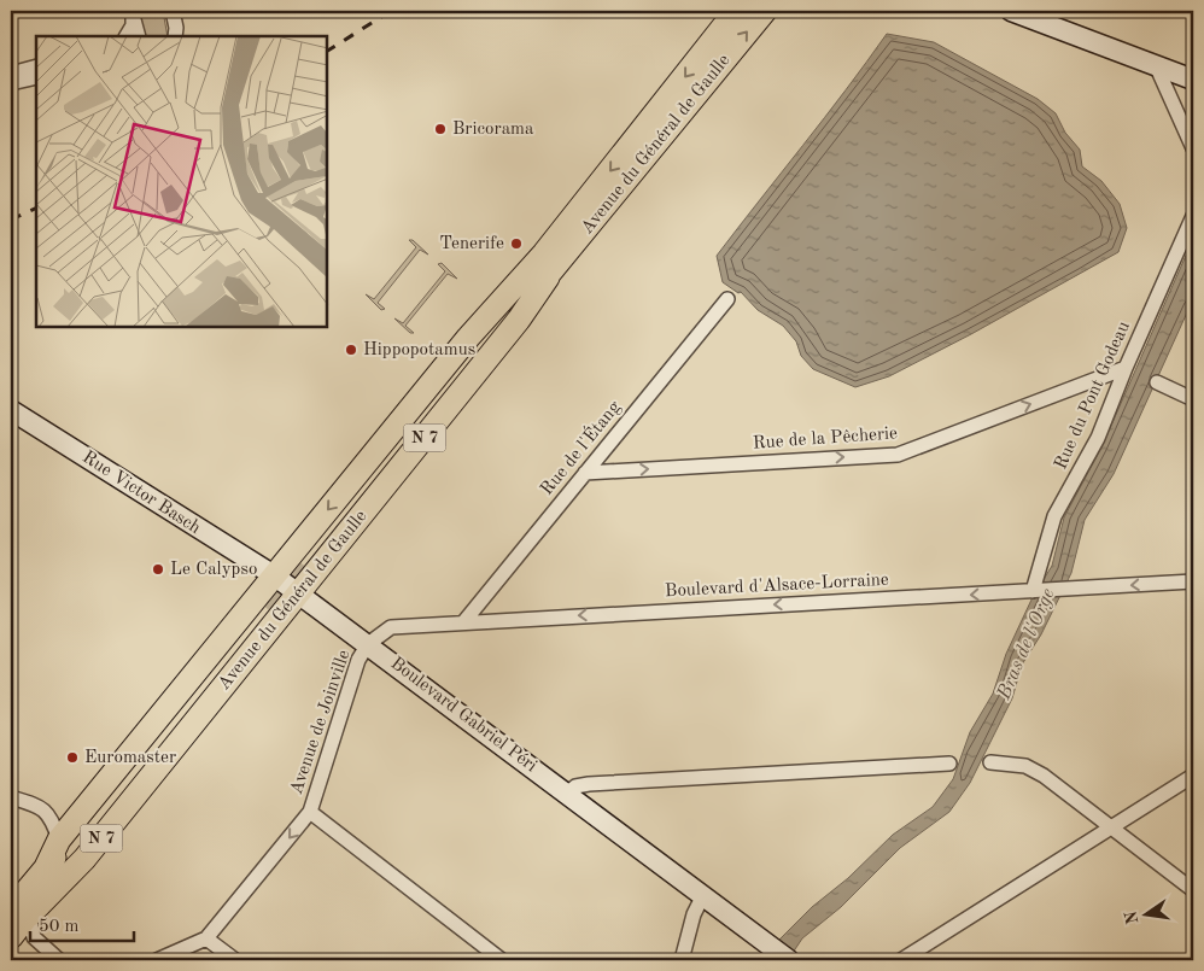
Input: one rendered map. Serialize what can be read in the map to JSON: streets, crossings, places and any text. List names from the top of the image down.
{
  "streets": {
    "main road": [
      "Avenue du Général de Gaulle",
      "N 7",
      "Rue Victor Basch",
      "Boulevard Gabriel Péri"
    ],
    "street": [
      "Rue du Pont Godeau",
      "Rue de la Pêcherie",
      "Rue de l'Étang",
      "Boulevard d'Alsace-Lorraine",
      "Avenue de Joinville"
    ]
  },
  "crossings": [
    ["Avenue du Général de Gaulle", "Rue Victor Basch"],
    ["Avenue du Général de Gaulle", "Boulevard Gabriel Péri"],
    ["Rue du Pont Godeau", "Rue de la Pêcherie"],
    ["Rue du Pont Godeau", "Boulevard d'Alsace-Lorraine"],
    ["Rue de la Pêcherie", "Rue de l'Étang"],
    ["Rue de l'Étang", "Boulevard d'Alsace-Lorraine"],
    ["Rue Victor Basch", "Boulevard Gabriel Péri"],
    ["Boulevard d'Alsace-Lorraine", "Boulevard Gabriel Péri"],
    ["Boulevard d'Alsace-Lorraine", "Avenue de Joinville"],
    ["Boulevard Gabriel Péri", "Avenue de Joinville"]
  ],
  "one_way": ["Rue de la Pêcherie", "Boulevard d'Alsace-Lorraine", "Avenue de Joinville"],
  "water": ["Bras de l'Orge"],
  "places": [
    "Bricorama",
    "Tenerife",
    "Hippopotamus",
    "Le Calypso",
    "Euromaster"
  ],
  "scale_bar": "50 m",
  "north": "left"
}
